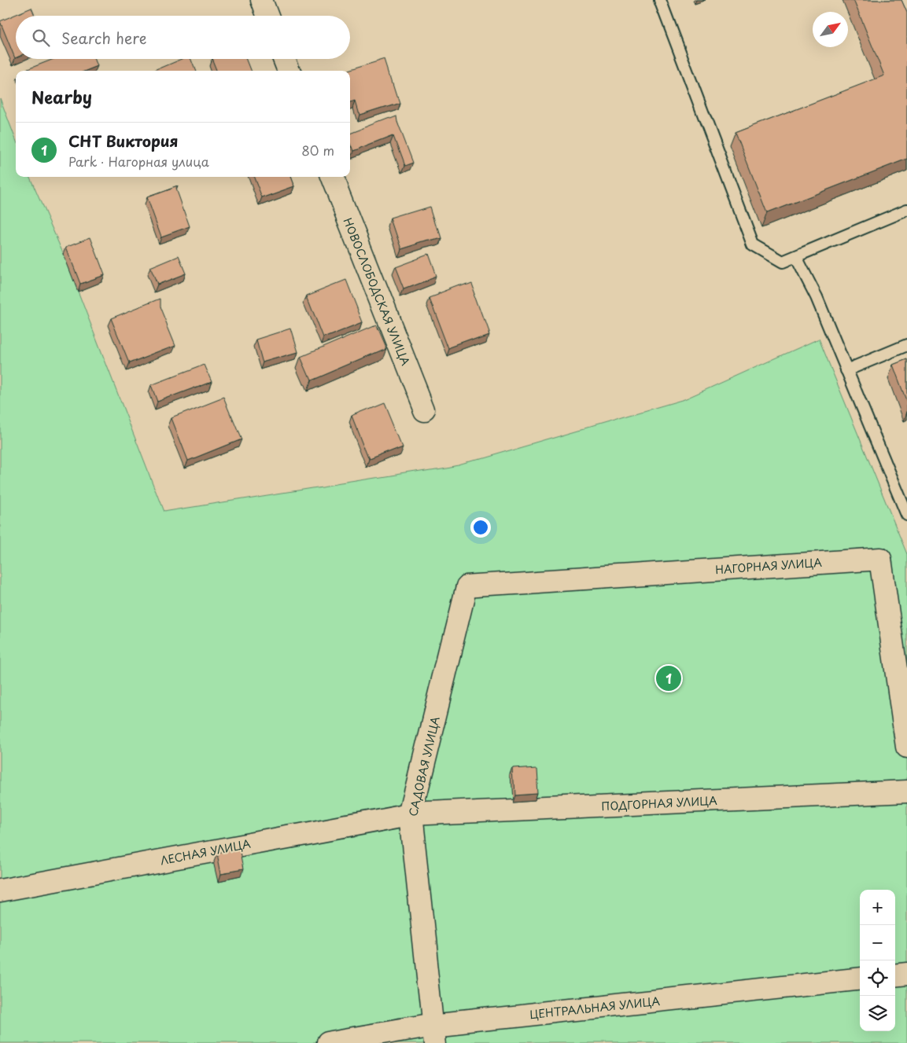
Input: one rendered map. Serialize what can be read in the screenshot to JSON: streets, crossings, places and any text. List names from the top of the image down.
{
  "streets": {
    "street": [
      "НОВОСЛОБОДСКАЯ УЛИЦА",
      "НАГОРНАЯ УЛИЦА",
      "САДОВАЯ УЛИЦА",
      "ПОДГОРНАЯ УЛИЦА",
      "ЛЕСНАЯ УЛИЦА",
      "ЦЕНТРАЛЬНАЯ УЛИЦА"
    ]
  },
  "crossings": [
    ["НАГОРНАЯ УЛИЦА", "САДОВАЯ УЛИЦА"],
    ["САДОВАЯ УЛИЦА", "ПОДГОРНАЯ УЛИЦА"],
    ["САДОВАЯ УЛИЦА", "ЛЕСНАЯ УЛИЦА"],
    ["САДОВАЯ УЛИЦА", "ЦЕНТРАЛЬНАЯ УЛИЦА"],
    ["ПОДГОРНАЯ УЛИЦА", "ЛЕСНАЯ УЛИЦА"]
  ],
  "north": "top right",
  "page": {
    "search": "Search here",
    "heading": "Nearby",
    "list": [
      {
        "mark": "1",
        "name": "СНТ Виктория",
        "note": "Park · Нагорная улица",
        "value": "80 m"
      }
    ],
    "pins": "1",
    "map_buttons": ["+", "−"]
  }
}
